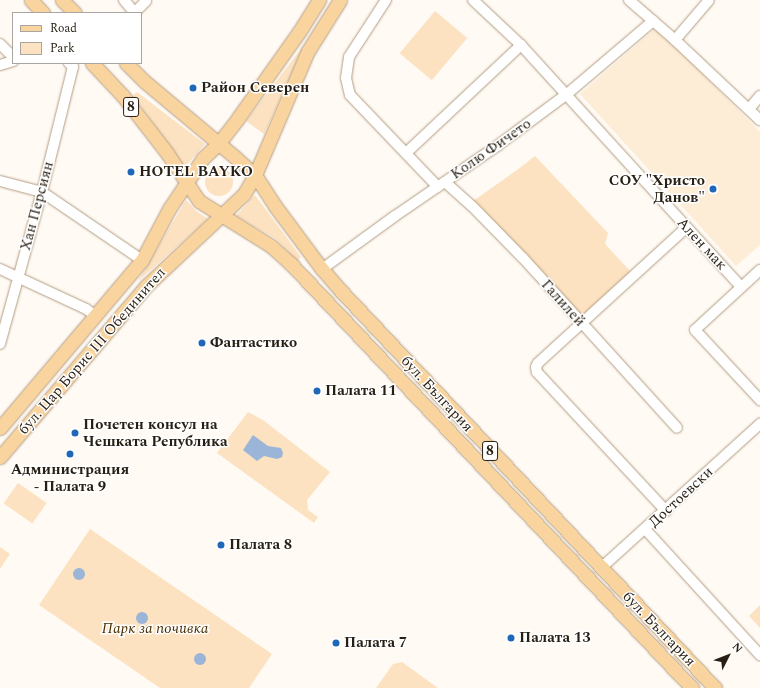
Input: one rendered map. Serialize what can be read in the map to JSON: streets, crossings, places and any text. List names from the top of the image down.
{
  "streets": {
    "main road": ["8", "бул. Цар Борис III Обединител", "бул. България"],
    "street": [
      "Колю Фичето",
      "Хан Персиян",
      "Ален мак",
      "Галилей",
      "Достоевски"
    ]
  },
  "crossings": [
    ["8", "бул. Цар Борис III Обединител"],
    ["8", "бул. България"],
    ["Колю Фичето", "Ален мак"],
    ["Колю Фичето", "Галилей"],
    ["Колю Фичето", "бул. България"],
    ["бул. Цар Борис III Обединител", "бул. България"],
    ["бул. България", "Достоевски"]
  ],
  "parks": ["Парк за почивка"],
  "places": [
    "Район Северен",
    "HOTEL BAYKO",
    "СОУ \"Христо Данов\"",
    "Фантастико",
    "Палата 11",
    "Почетен консул на Чешката Република",
    "Администрация - Палата 9",
    "Палата 8",
    "Палата 13",
    "Палата 7"
  ],
  "legend": ["Road", "Park"],
  "north": "top right"
}
